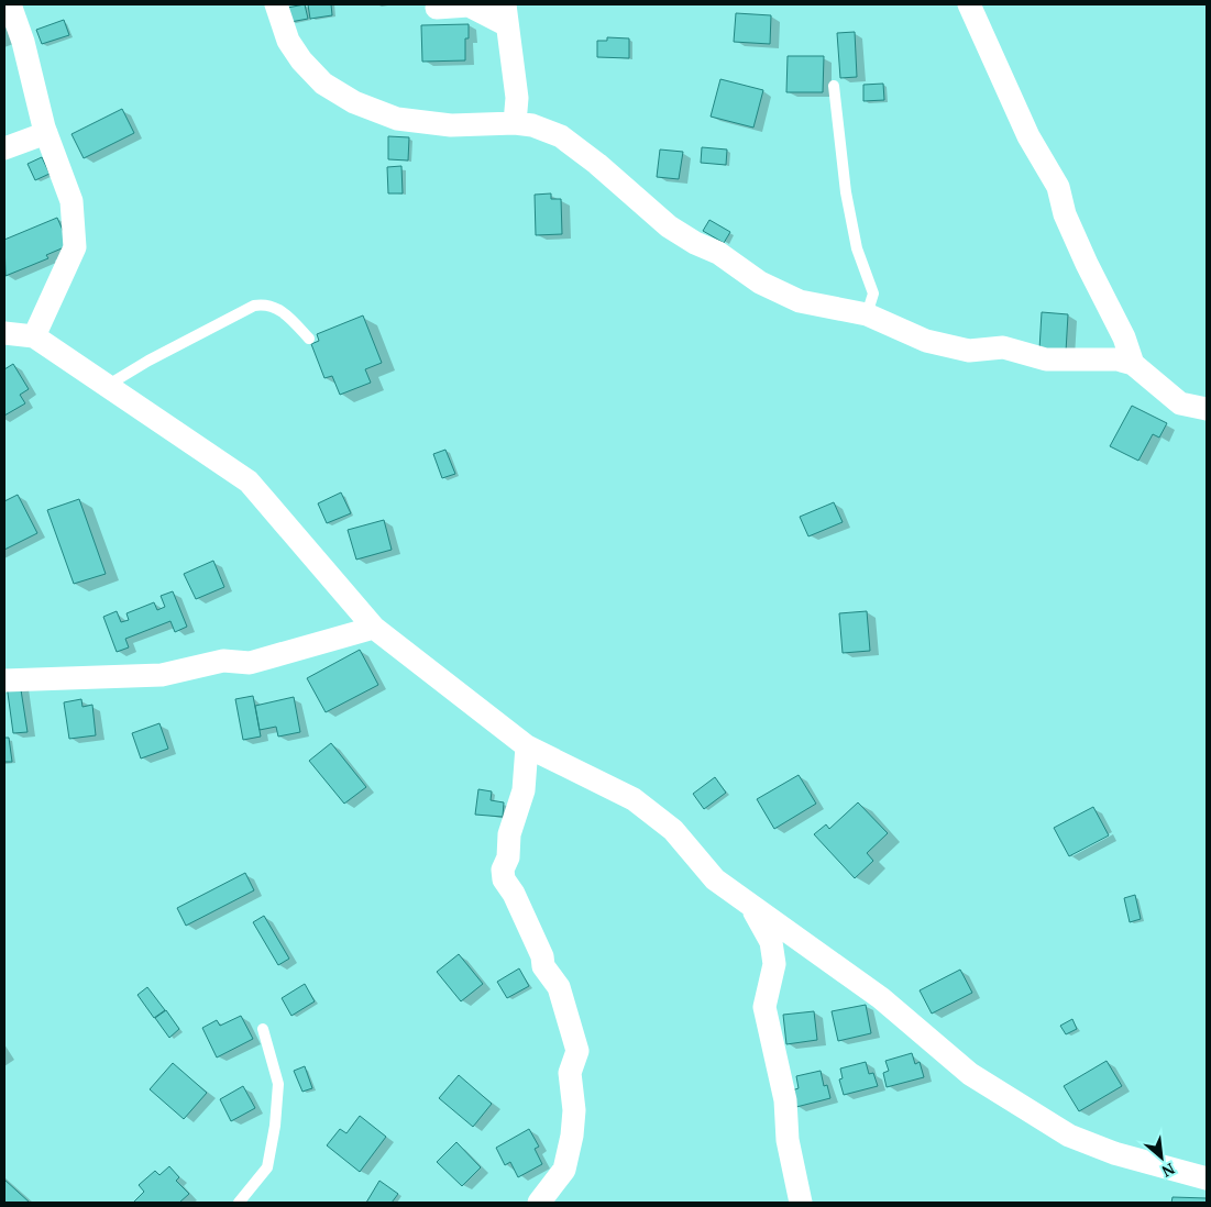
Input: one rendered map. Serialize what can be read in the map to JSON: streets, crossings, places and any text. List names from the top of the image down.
{
  "north": "bottom right"
}
